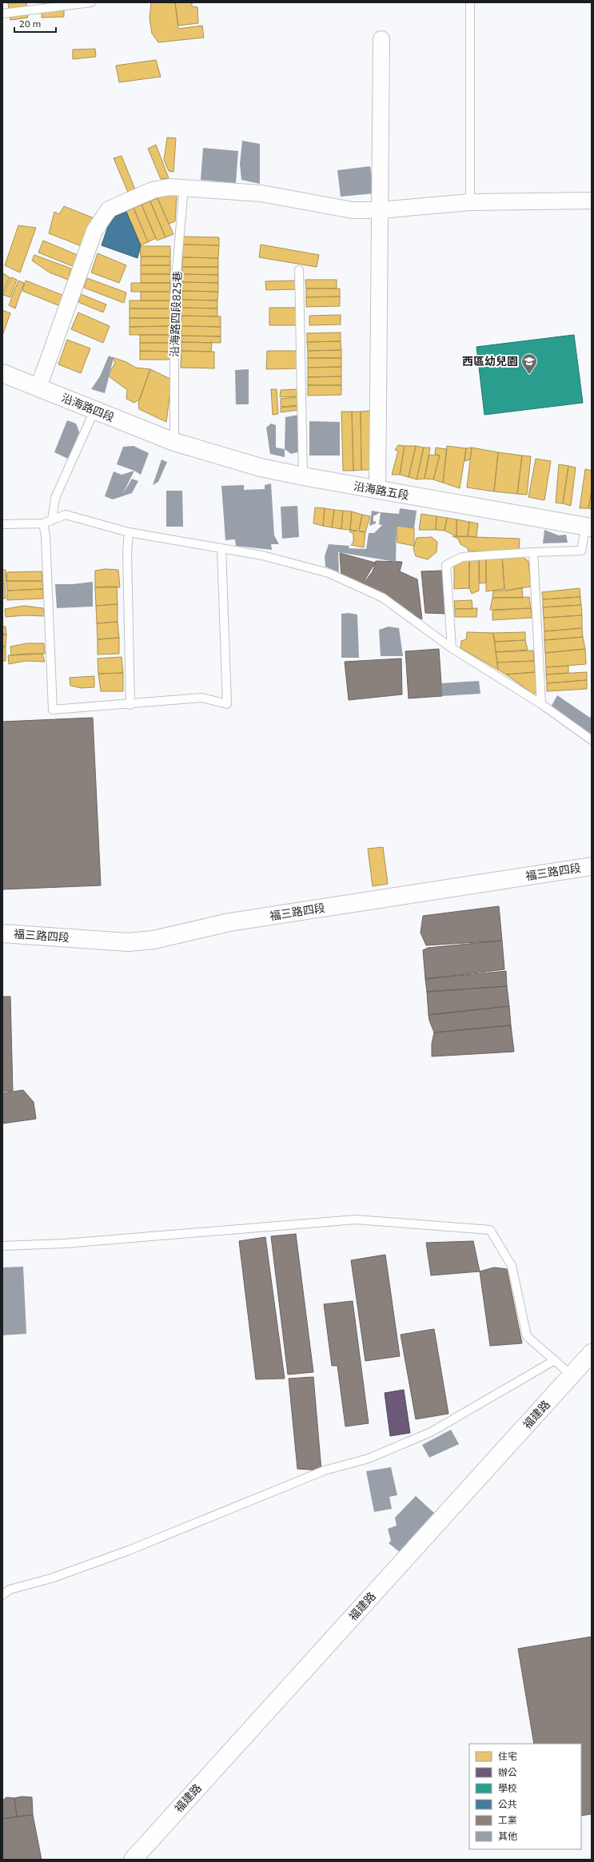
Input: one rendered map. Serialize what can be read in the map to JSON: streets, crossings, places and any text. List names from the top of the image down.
{
  "streets": {
    "street": [
      "沿海路四段",
      "沿海路五段",
      "福三路四段",
      "福建路"
    ],
    "lane": ["沿海路四段825巷"]
  },
  "crossings": [
    ["沿海路四段825巷", "沿海路四段"],
    ["沿海路四段825巷", "沿海路五段"],
    ["沿海路四段", "沿海路五段"]
  ],
  "places": {
    "school or university": ["西區幼兒園"]
  },
  "legend": [
    "住宅",
    "辦公",
    "學校",
    "公共",
    "工業",
    "其他"
  ],
  "scale_bar": "20 m"
}
